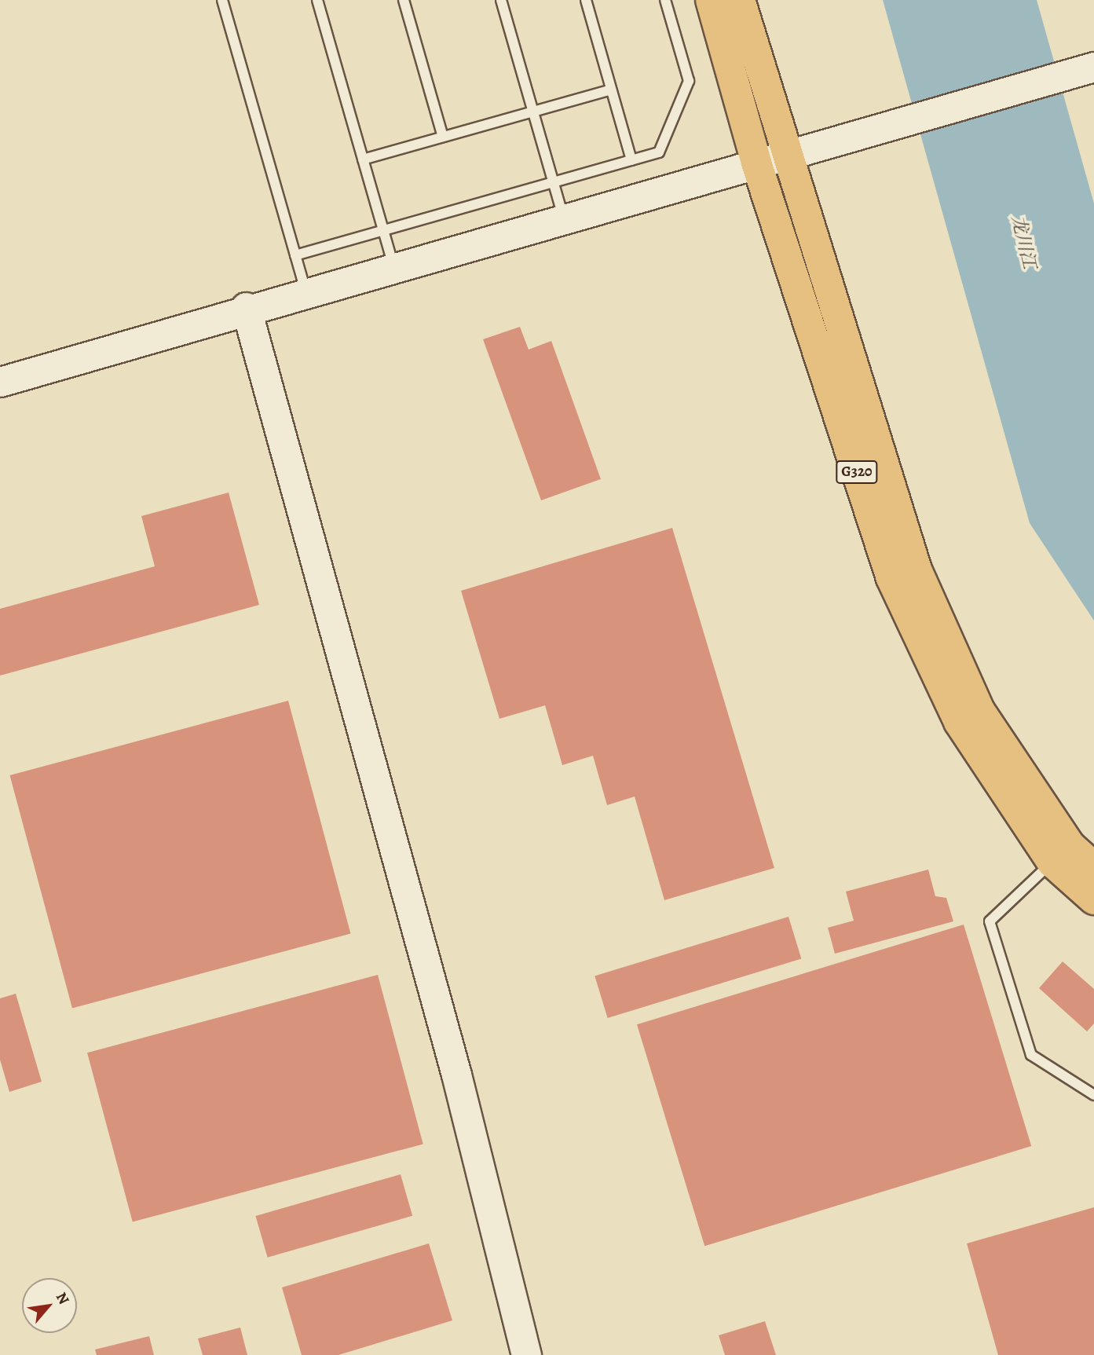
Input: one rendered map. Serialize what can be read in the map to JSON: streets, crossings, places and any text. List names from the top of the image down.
{
  "streets": {
    "highway": ["G320"]
  },
  "water": ["龙川江"],
  "north": "top right"
}
